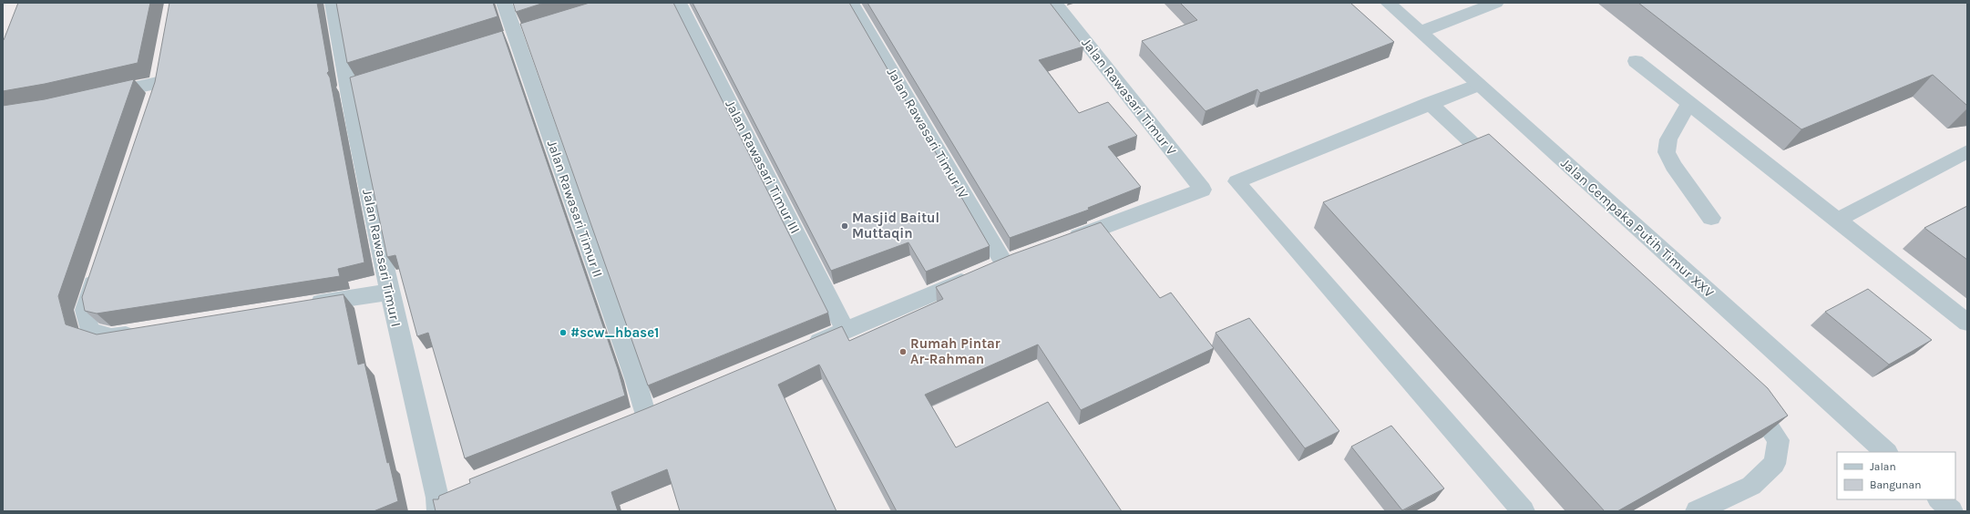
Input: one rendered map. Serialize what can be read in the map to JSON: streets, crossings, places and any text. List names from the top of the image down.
{
  "streets": {
    "street": [
      "Jalan Rawasari Timur V",
      "Jalan Rawasari Timur IV",
      "Jalan Rawasari Timur III",
      "Jalan Rawasari Timur II",
      "Jalan Cempaka Putih Timur XXV",
      "Jalan Rawasari Timur I"
    ]
  },
  "places": ["Masjid Baitul Muttaqin", "#scw_hbase1", "Rumah Pintar Ar-Rahman"],
  "legend": ["Jalan", "Bangunan"]
}
